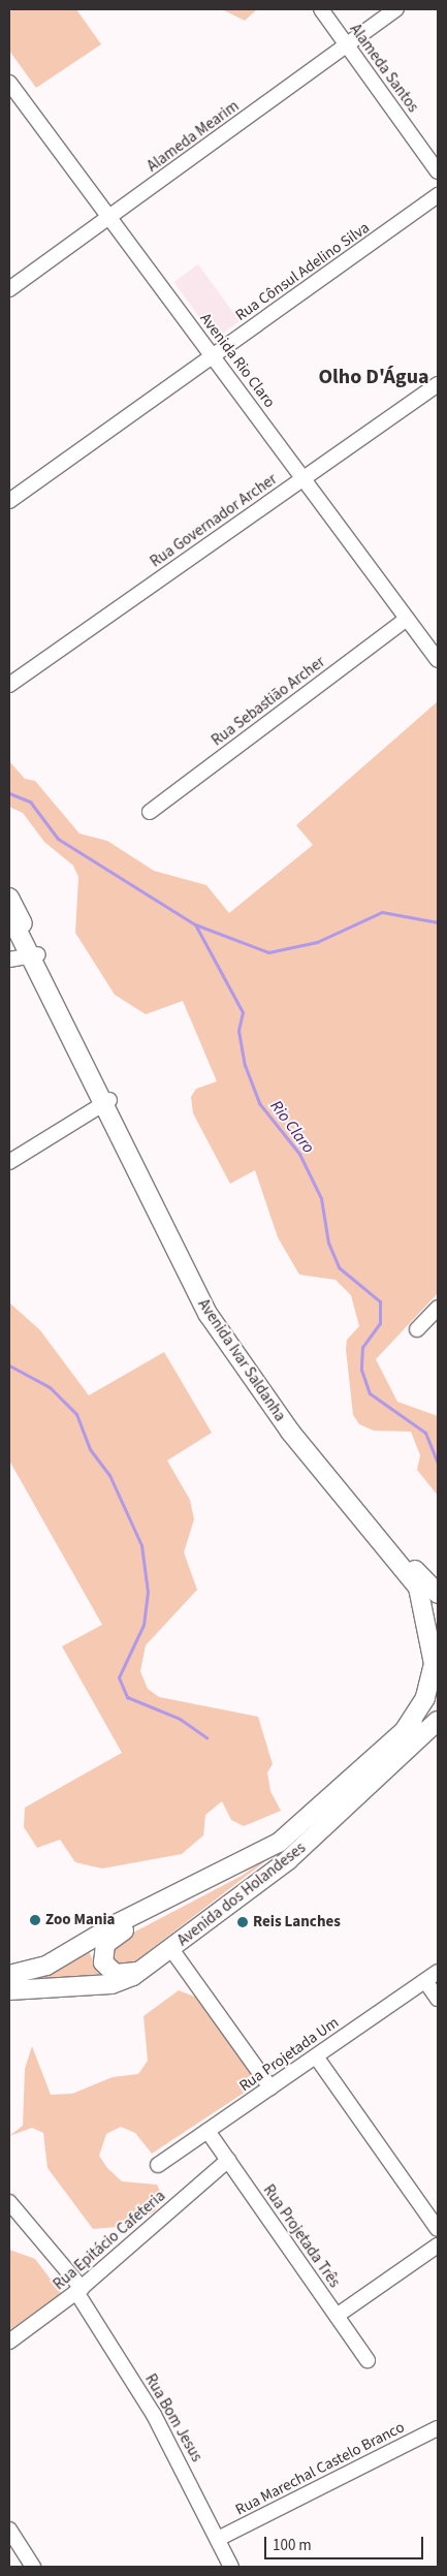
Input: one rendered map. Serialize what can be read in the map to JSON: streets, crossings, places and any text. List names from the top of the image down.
{
  "streets": {
    "main road": ["Avenida Ivar Saldanha", "Avenida dos Holandeses"],
    "street": [
      "Alameda Santos",
      "Alameda Mearim",
      "Rua Cônsul Adelino Silva",
      "Avenida Rio Claro",
      "Rua Governador Archer",
      "Rua Sebastião Archer",
      "Rua Projetada Um",
      "Rua Projetada Três",
      "Rua Epitácio Cafeteria",
      "Rua Bom Jesus",
      "Rua Marechal Castelo Branco"
    ]
  },
  "crossings": [
    ["Alameda Santos", "Alameda Mearim"],
    ["Alameda Mearim", "Avenida Rio Claro"],
    ["Rua Cônsul Adelino Silva", "Avenida Rio Claro"],
    ["Avenida Rio Claro", "Rua Governador Archer"],
    ["Avenida Rio Claro", "Rua Sebastião Archer"],
    ["Avenida Ivar Saldanha", "Avenida dos Holandeses"],
    ["Rua Projetada Um", "Rua Projetada Três"],
    ["Rua Projetada Três", "Rua Epitácio Cafeteria"],
    ["Rua Epitácio Cafeteria", "Rua Bom Jesus"],
    ["Rua Bom Jesus", "Rua Marechal Castelo Branco"]
  ],
  "districts": ["Olho D'Água"],
  "water": ["Rio Claro"],
  "places": ["Zoo Mania", "Reis Lanches"],
  "scale_bar": "100 m"
}
